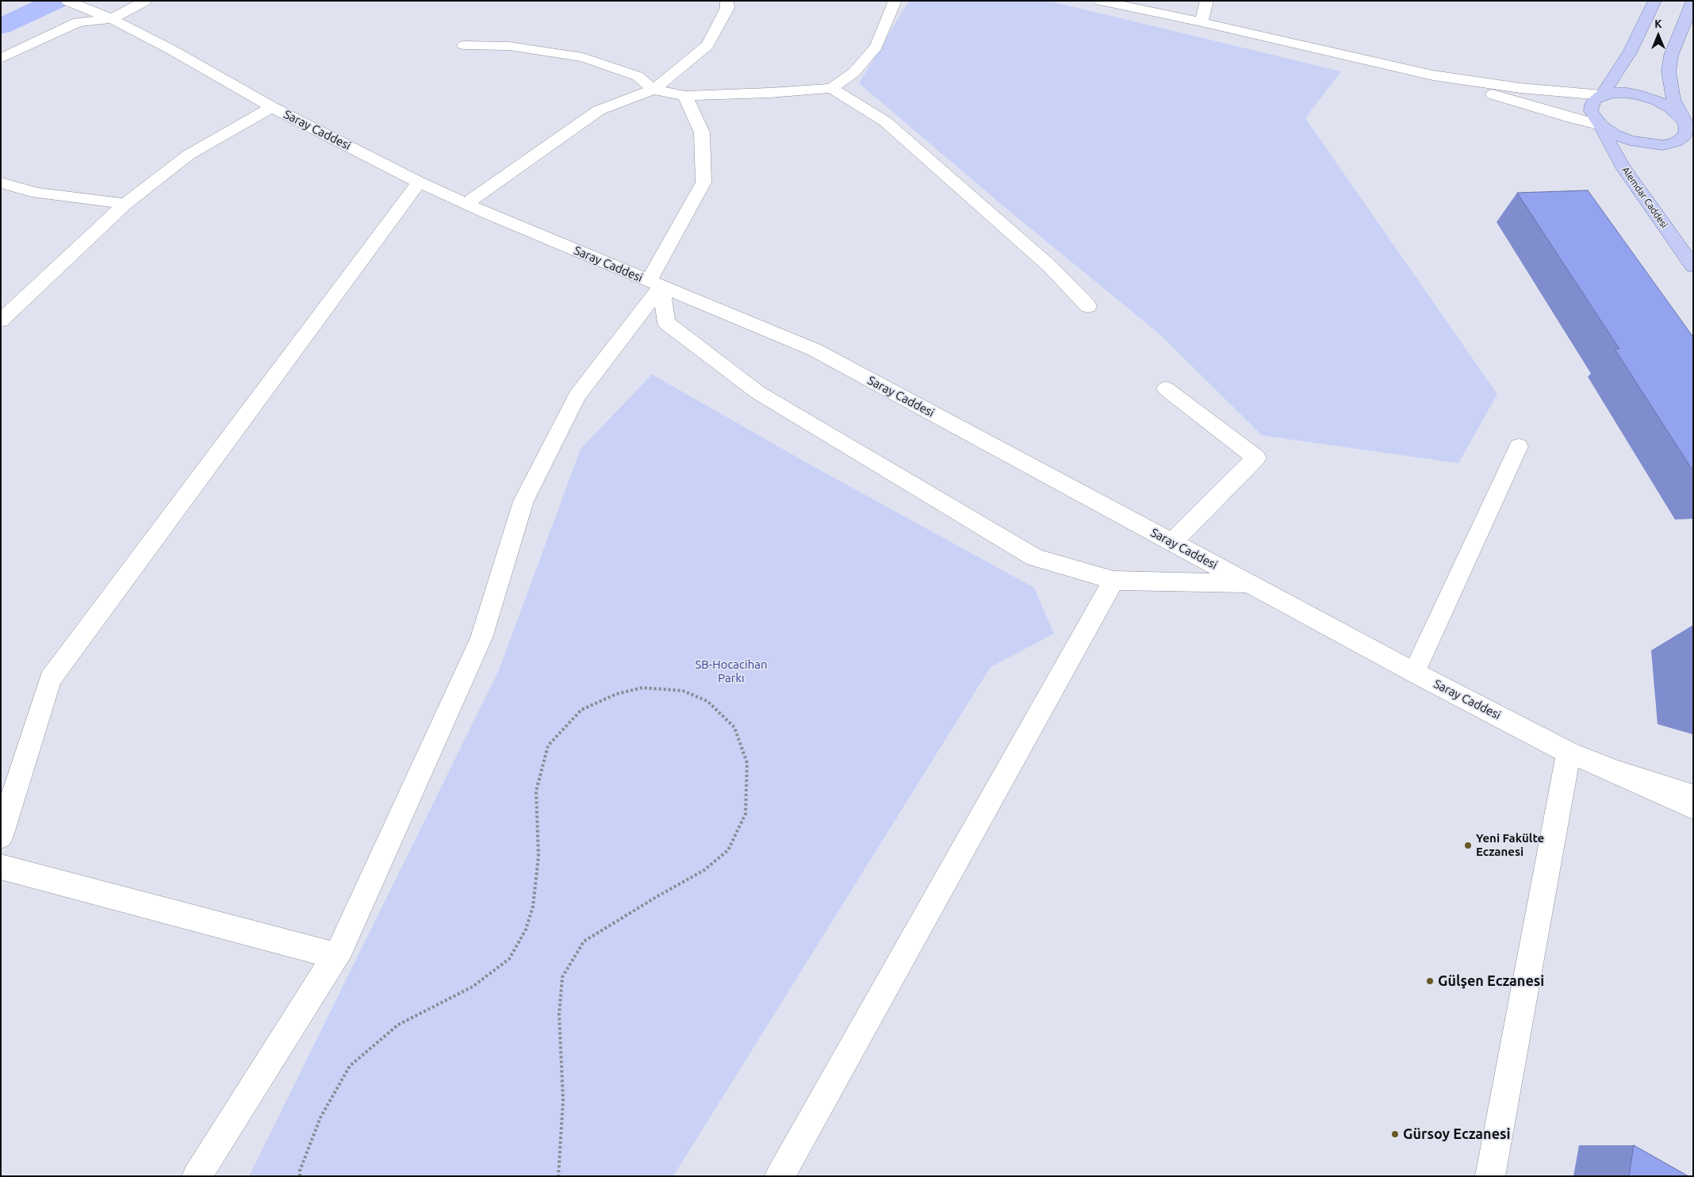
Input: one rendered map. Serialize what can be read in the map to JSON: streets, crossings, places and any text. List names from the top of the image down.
{
  "streets": {
    "main road": ["Alemdar Caddesi"],
    "street": ["Saray Caddesi"]
  },
  "parks": ["SB-Hocacihan Parkı"],
  "places": ["Yeni Fakülte Eczanesi", "Gülşen Eczanesi", "Gürsoy Eczanesi"],
  "north": "top"
}
